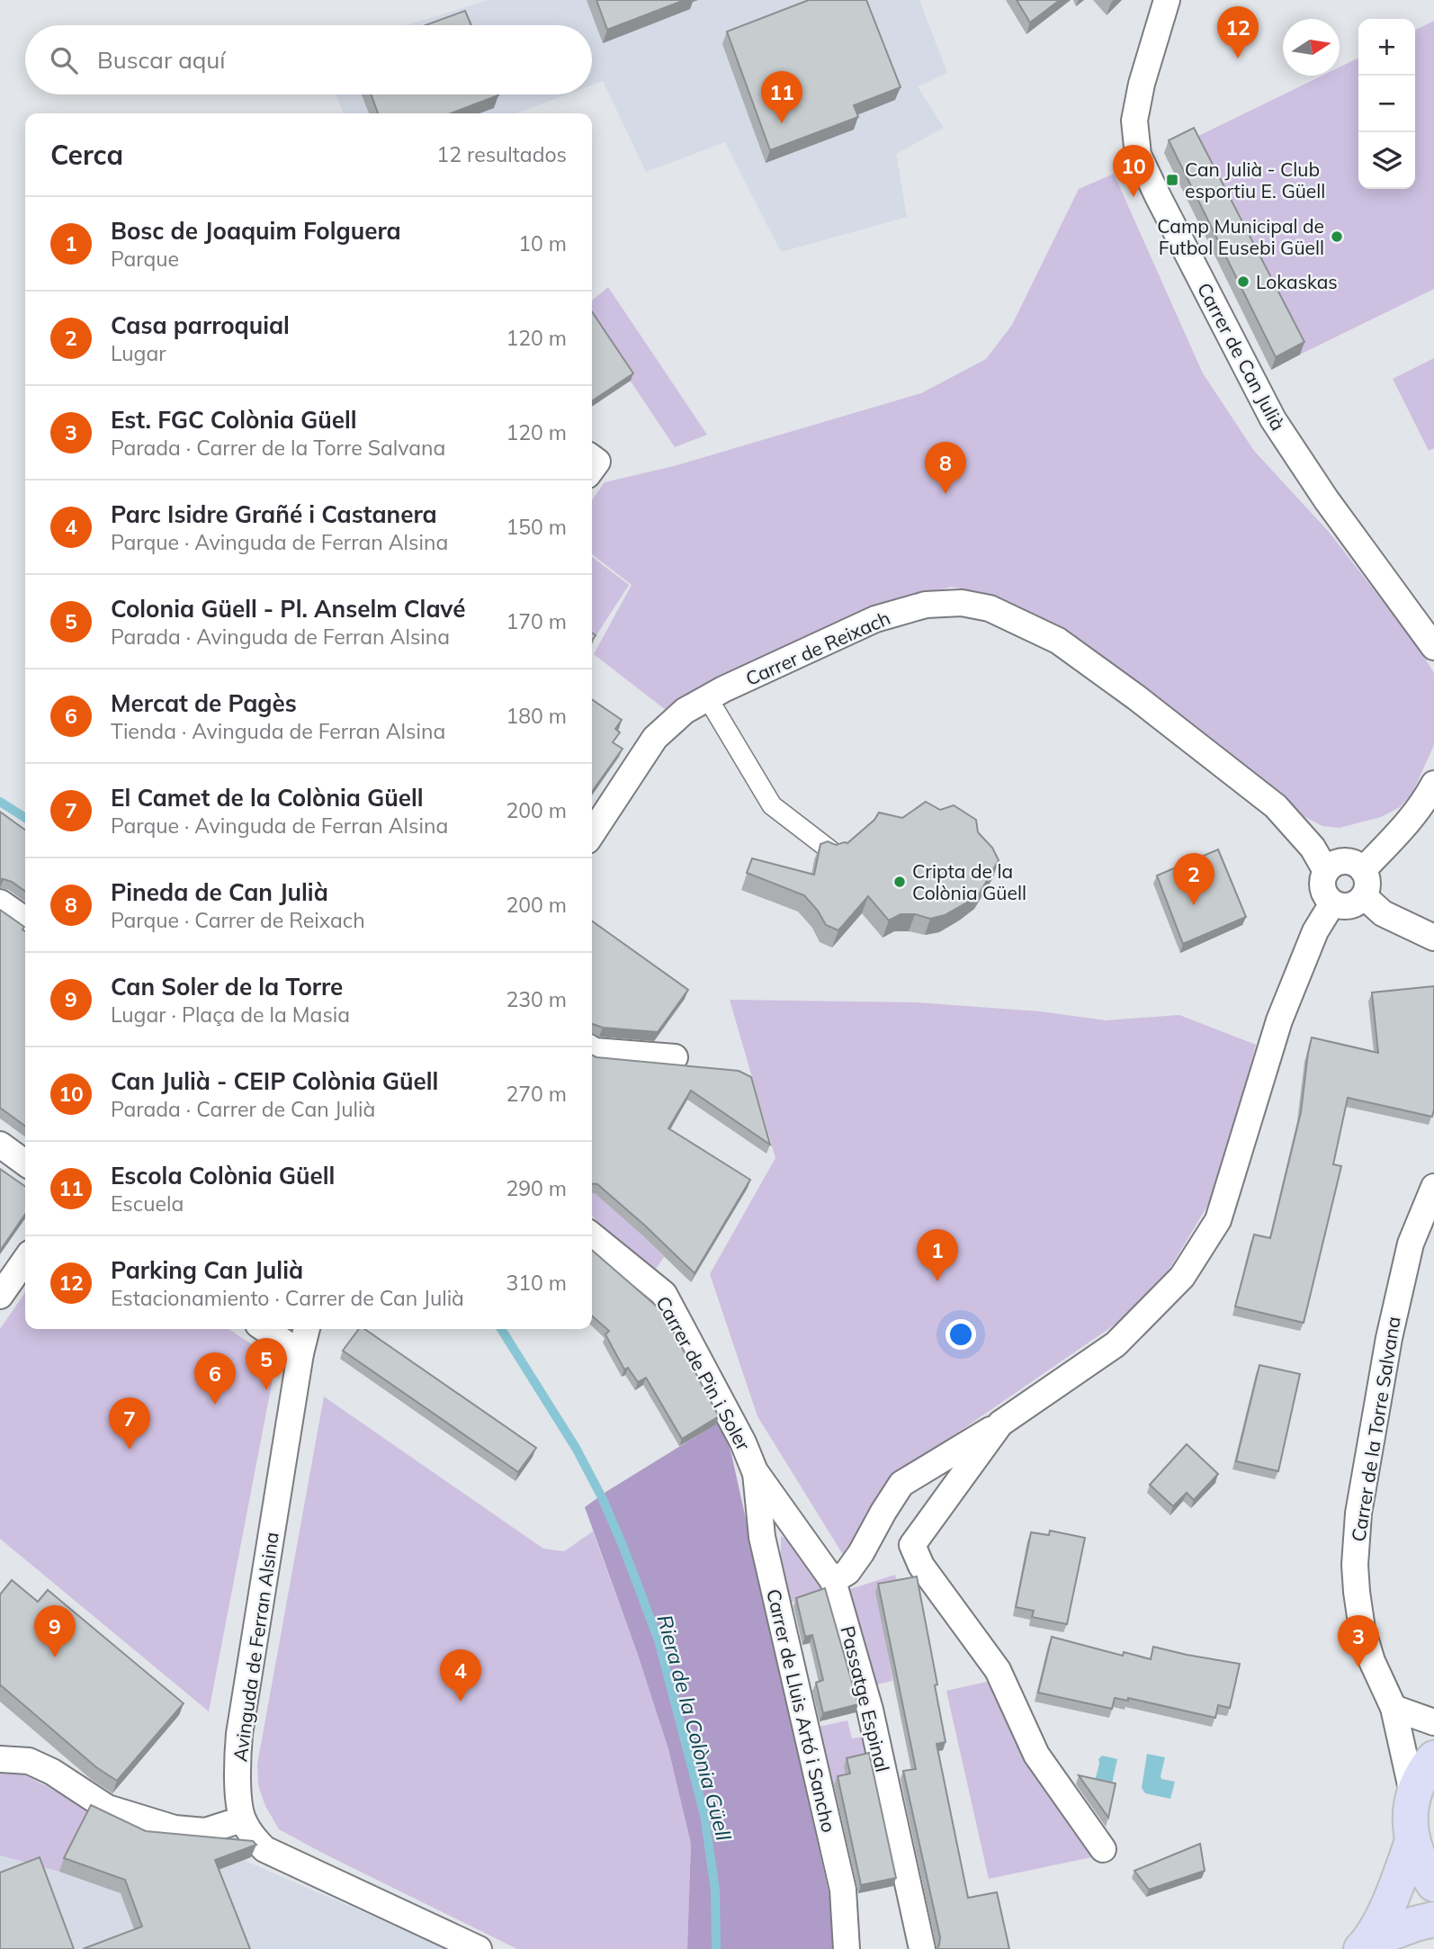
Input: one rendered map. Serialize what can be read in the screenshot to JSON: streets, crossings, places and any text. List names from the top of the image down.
{
  "streets": {
    "street": [
      "Carrer de Can Julià",
      "Carrer de Reixach",
      "Carrer de Pin i Soler",
      "Carrer de la Torre Salvana",
      "Avinguda de Ferran Alsina",
      "Passatge Espinal",
      "Carrer de Lluis Artó i Sancho"
    ]
  },
  "crossings": [
    ["Carrer de Pin i Soler", "Passatge Espinal"],
    ["Carrer de Pin i Soler", "Carrer de Lluis Artó i Sancho"],
    ["Passatge Espinal", "Carrer de Lluis Artó i Sancho"]
  ],
  "water": ["Riera de la Colònia Güell"],
  "places": {
    "transit": ["Can Julià - Club esportiu E. Güell"],
    "other": ["Camp Municipal de Futbol Eusebi Güell", "Lokaskas", "Cripta de la Colònia Güell"]
  },
  "north": "right",
  "page": {
    "pins": [
      "12",
      "11",
      "10",
      "8",
      "2",
      "1",
      "5",
      "6",
      "7",
      "9",
      "3",
      "4"
    ],
    "map_buttons": ["+", "−"],
    "search": "Buscar aquí",
    "heading": ["Cerca", "12 resultados"],
    "list": [
      {
        "mark": "1",
        "name": "Bosc de Joaquim Folguera",
        "note": "Parque",
        "value": "10 m"
      },
      {
        "mark": "2",
        "name": "Casa parroquial",
        "note": "Lugar",
        "value": "120 m"
      },
      {
        "mark": "3",
        "name": "Est. FGC Colònia Güell",
        "note": "Parada · Carrer de la Torre Salvana",
        "value": "120 m"
      },
      {
        "mark": "4",
        "name": "Parc Isidre Grañé i Castanera",
        "note": "Parque · Avinguda de Ferran Alsina",
        "value": "150 m"
      },
      {
        "mark": "5",
        "name": "Colonia Güell - Pl. Anselm Clavé",
        "note": "Parada · Avinguda de Ferran Alsina",
        "value": "170 m"
      },
      {
        "mark": "6",
        "name": "Mercat de Pagès",
        "note": "Tienda · Avinguda de Ferran Alsina",
        "value": "180 m"
      },
      {
        "mark": "7",
        "name": "El Camet de la Colònia Güell",
        "note": "Parque · Avinguda de Ferran Alsina",
        "value": "200 m"
      },
      {
        "mark": "8",
        "name": "Pineda de Can Julià",
        "note": "Parque · Carrer de Reixach",
        "value": "200 m"
      },
      {
        "mark": "9",
        "name": "Can Soler de la Torre",
        "note": "Lugar · Plaça de la Masia",
        "value": "230 m"
      },
      {
        "mark": "10",
        "name": "Can Julià - CEIP Colònia Güell",
        "note": "Parada · Carrer de Can Julià",
        "value": "270 m"
      },
      {
        "mark": "11",
        "name": "Escola Colònia Güell",
        "note": "Escuela",
        "value": "290 m"
      },
      {
        "mark": "12",
        "name": "Parking Can Julià",
        "note": "Estacionamiento · Carrer de Can Julià",
        "value": "310 m"
      }
    ]
  }
}
